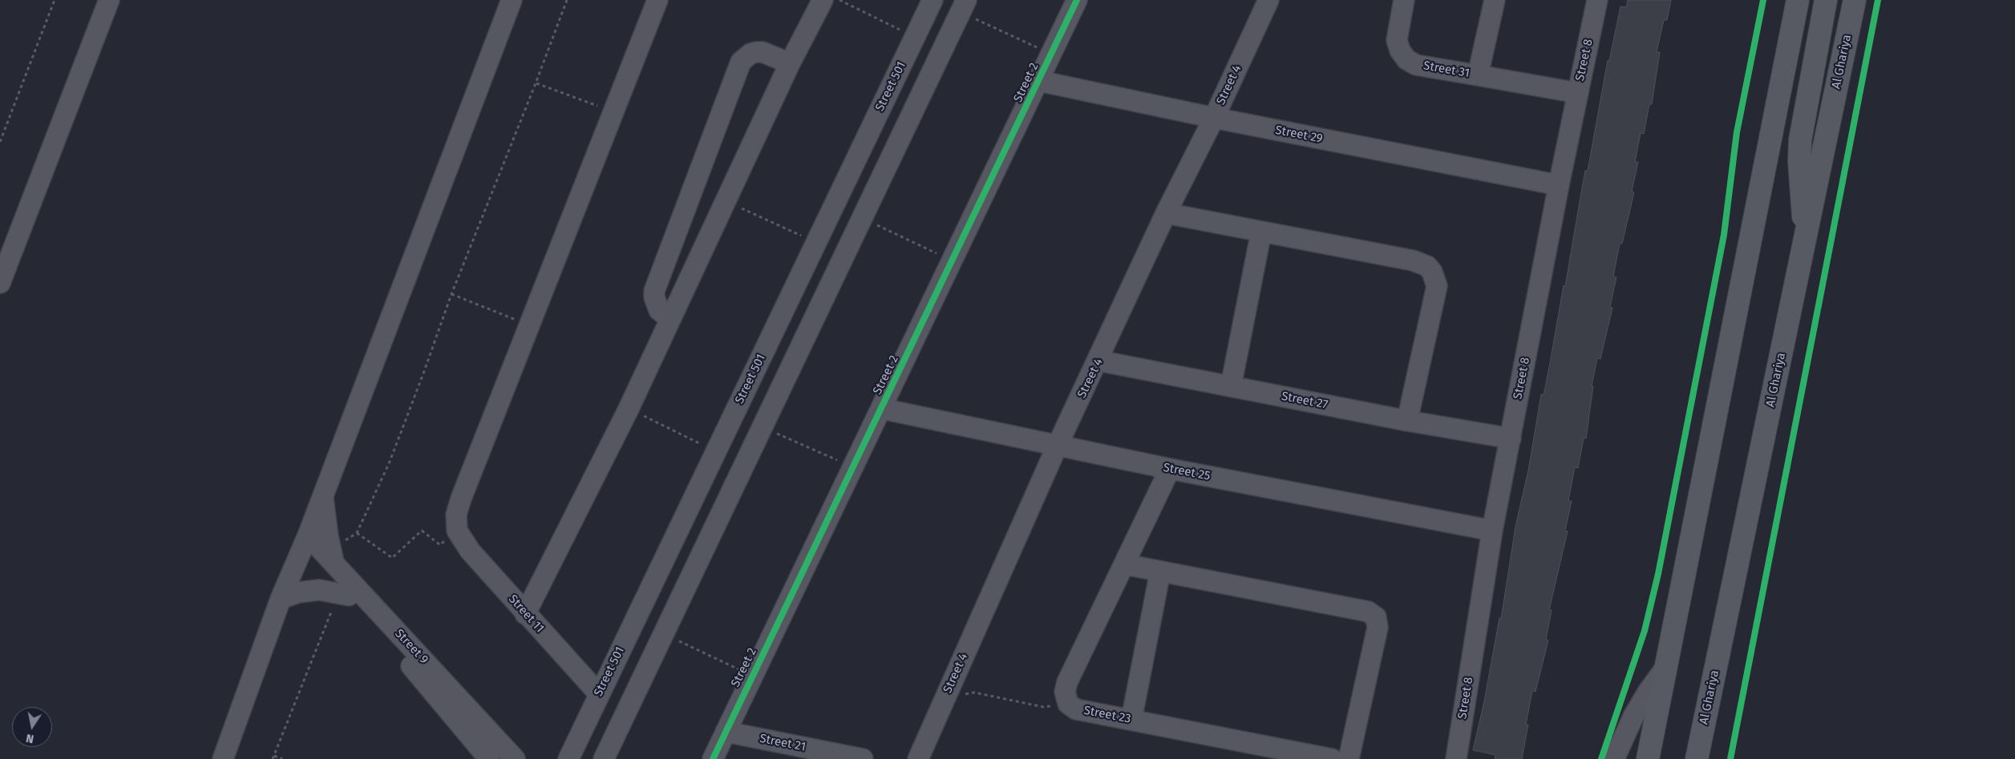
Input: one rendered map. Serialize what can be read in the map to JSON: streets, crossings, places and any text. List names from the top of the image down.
{
  "streets": {
    "main road": ["Al Ghariya"],
    "street": [
      "Street 8",
      "Street 31",
      "Street 2",
      "Street 4",
      "Street 501",
      "Street 29",
      "Street 27",
      "Street 25",
      "Street 11",
      "Street 9",
      "Street 23",
      "Street 21"
    ]
  },
  "crossings": [
    ["Street 8", "Street 31"],
    ["Street 8", "Street 29"],
    ["Street 8", "Street 27"],
    ["Street 8", "Street 25"],
    ["Street 2", "Street 29"],
    ["Street 2", "Street 25"],
    ["Street 2", "Street 21"],
    ["Street 4", "Street 29"],
    ["Street 4", "Street 27"],
    ["Street 4", "Street 25"],
    ["Street 501", "Street 11"]
  ],
  "north": "bottom"
}
